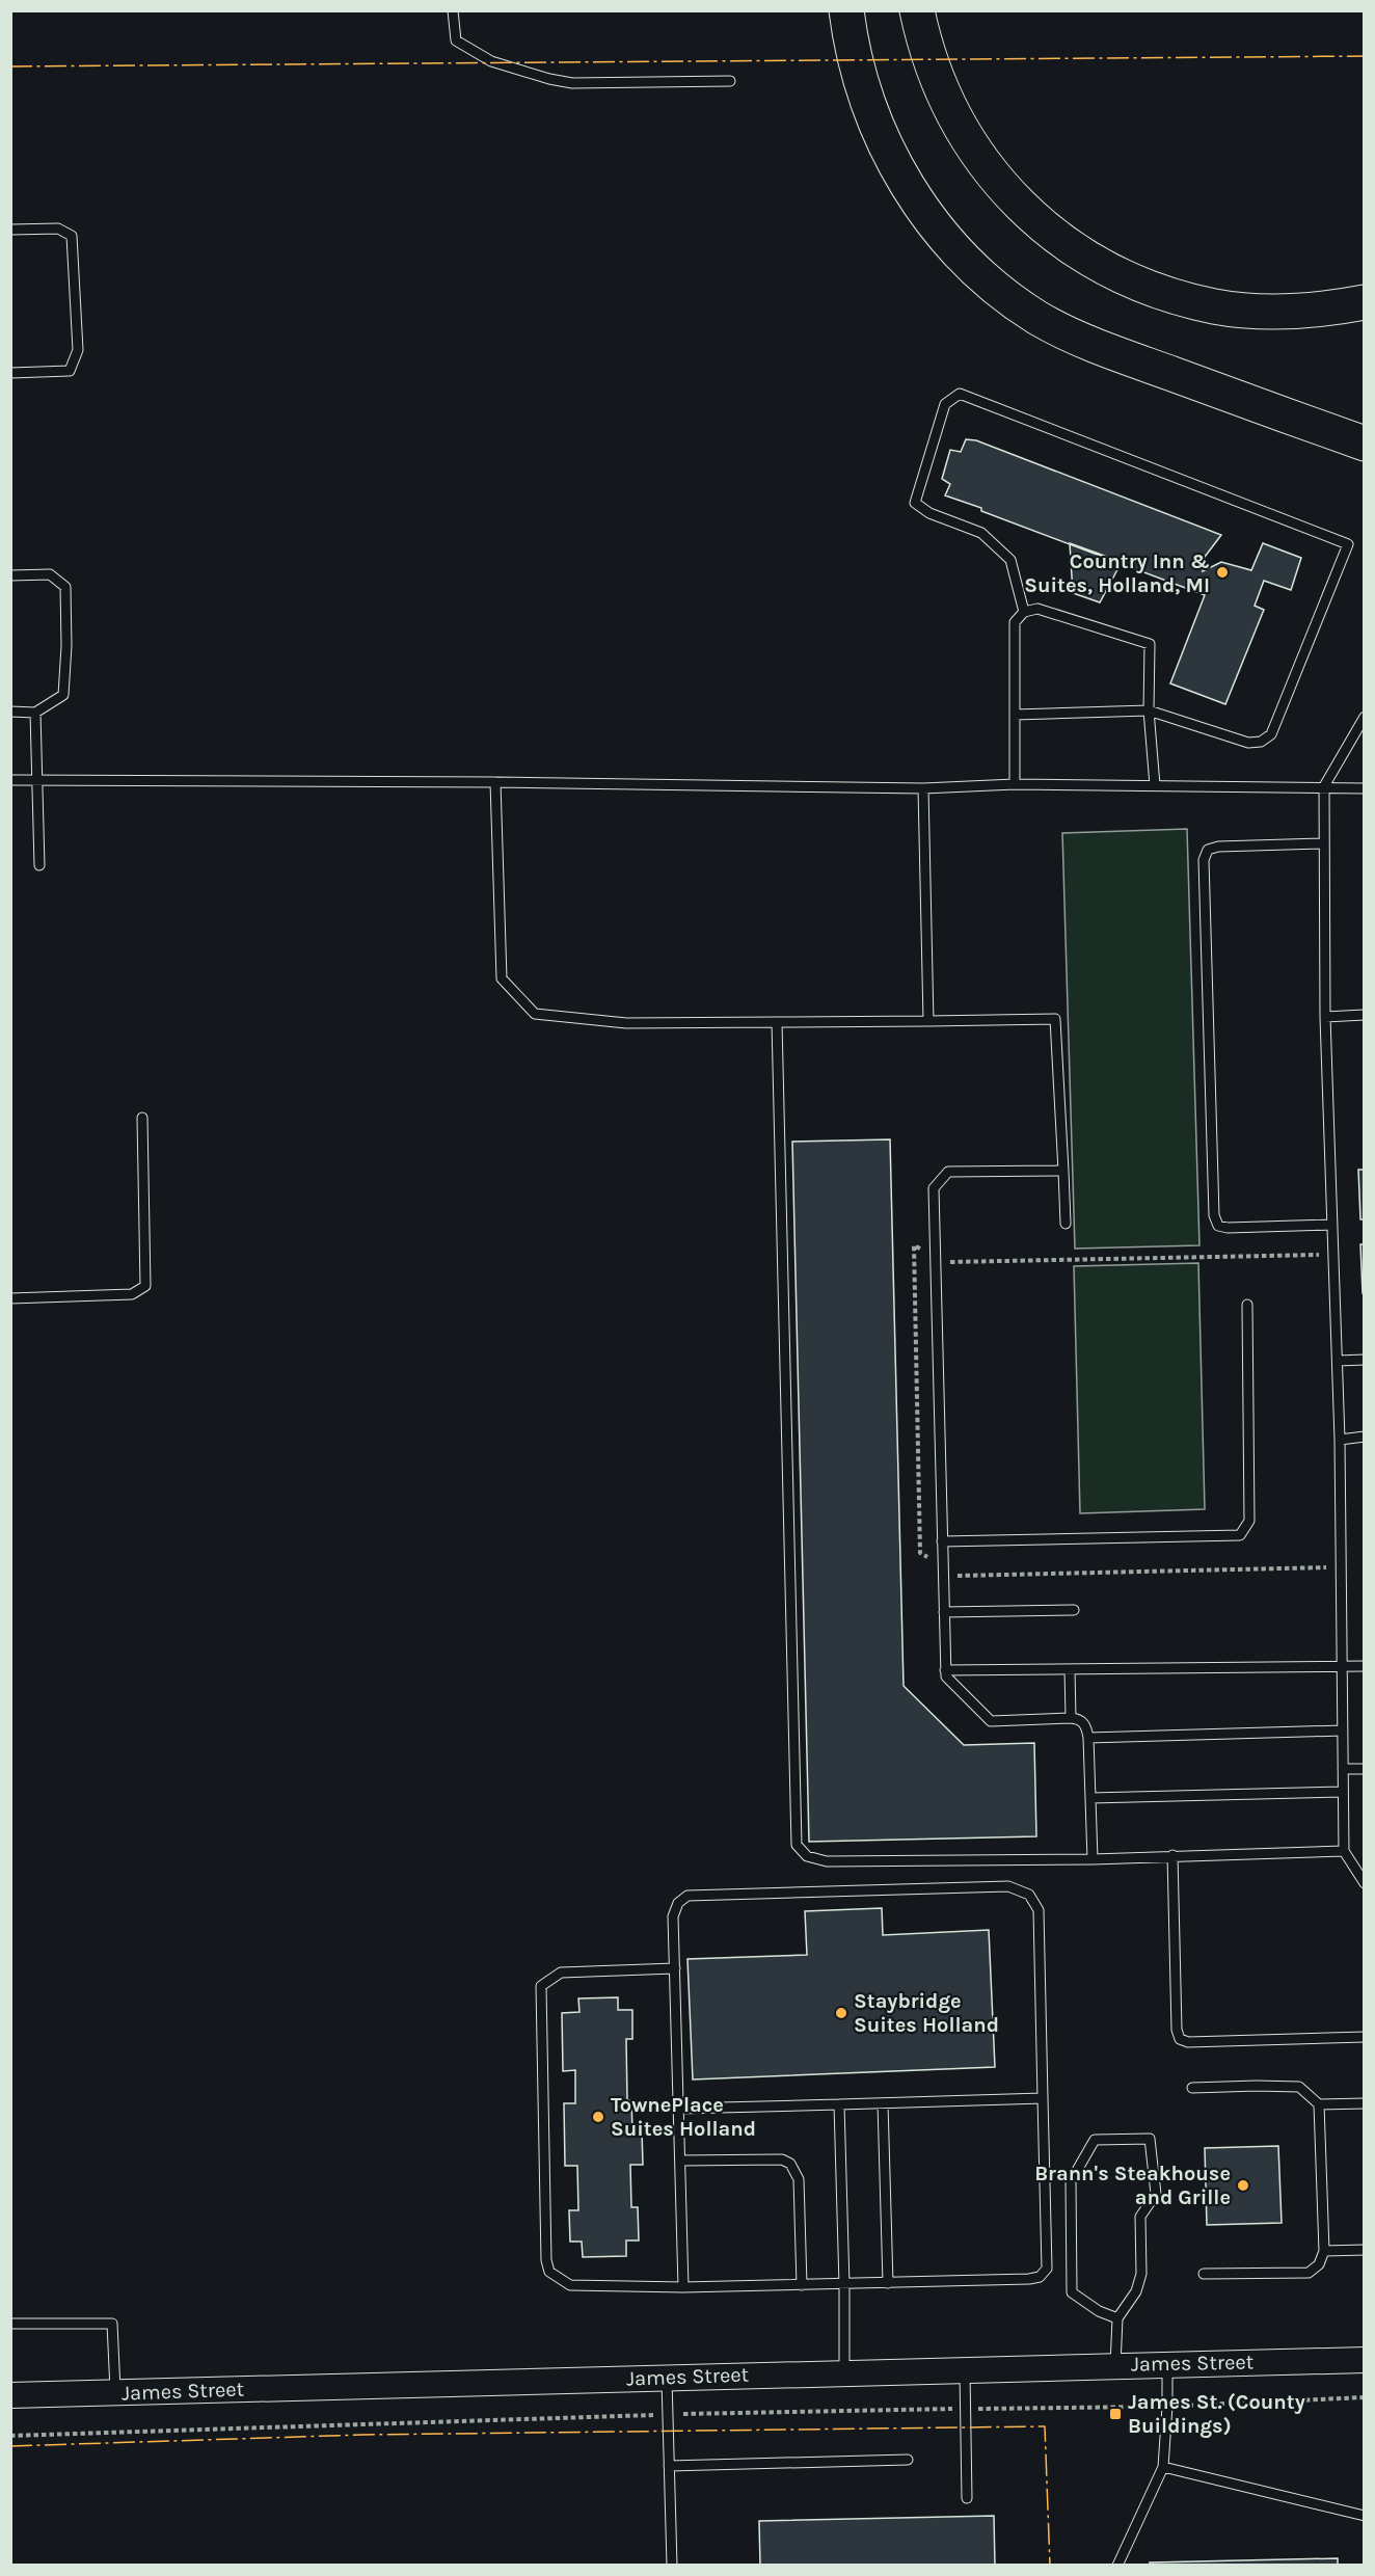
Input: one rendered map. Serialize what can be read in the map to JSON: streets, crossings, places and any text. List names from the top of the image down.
{
  "streets": {
    "street": ["James Street"]
  },
  "places": {
    "other": [
      "Country Inn & Suites, Holland, MI",
      "Staybridge Suites Holland",
      "TownePlace Suites Holland",
      "Brann's Steakhouse and Grille"
    ],
    "transit": ["James St. (County Buildings)"]
  }
}
